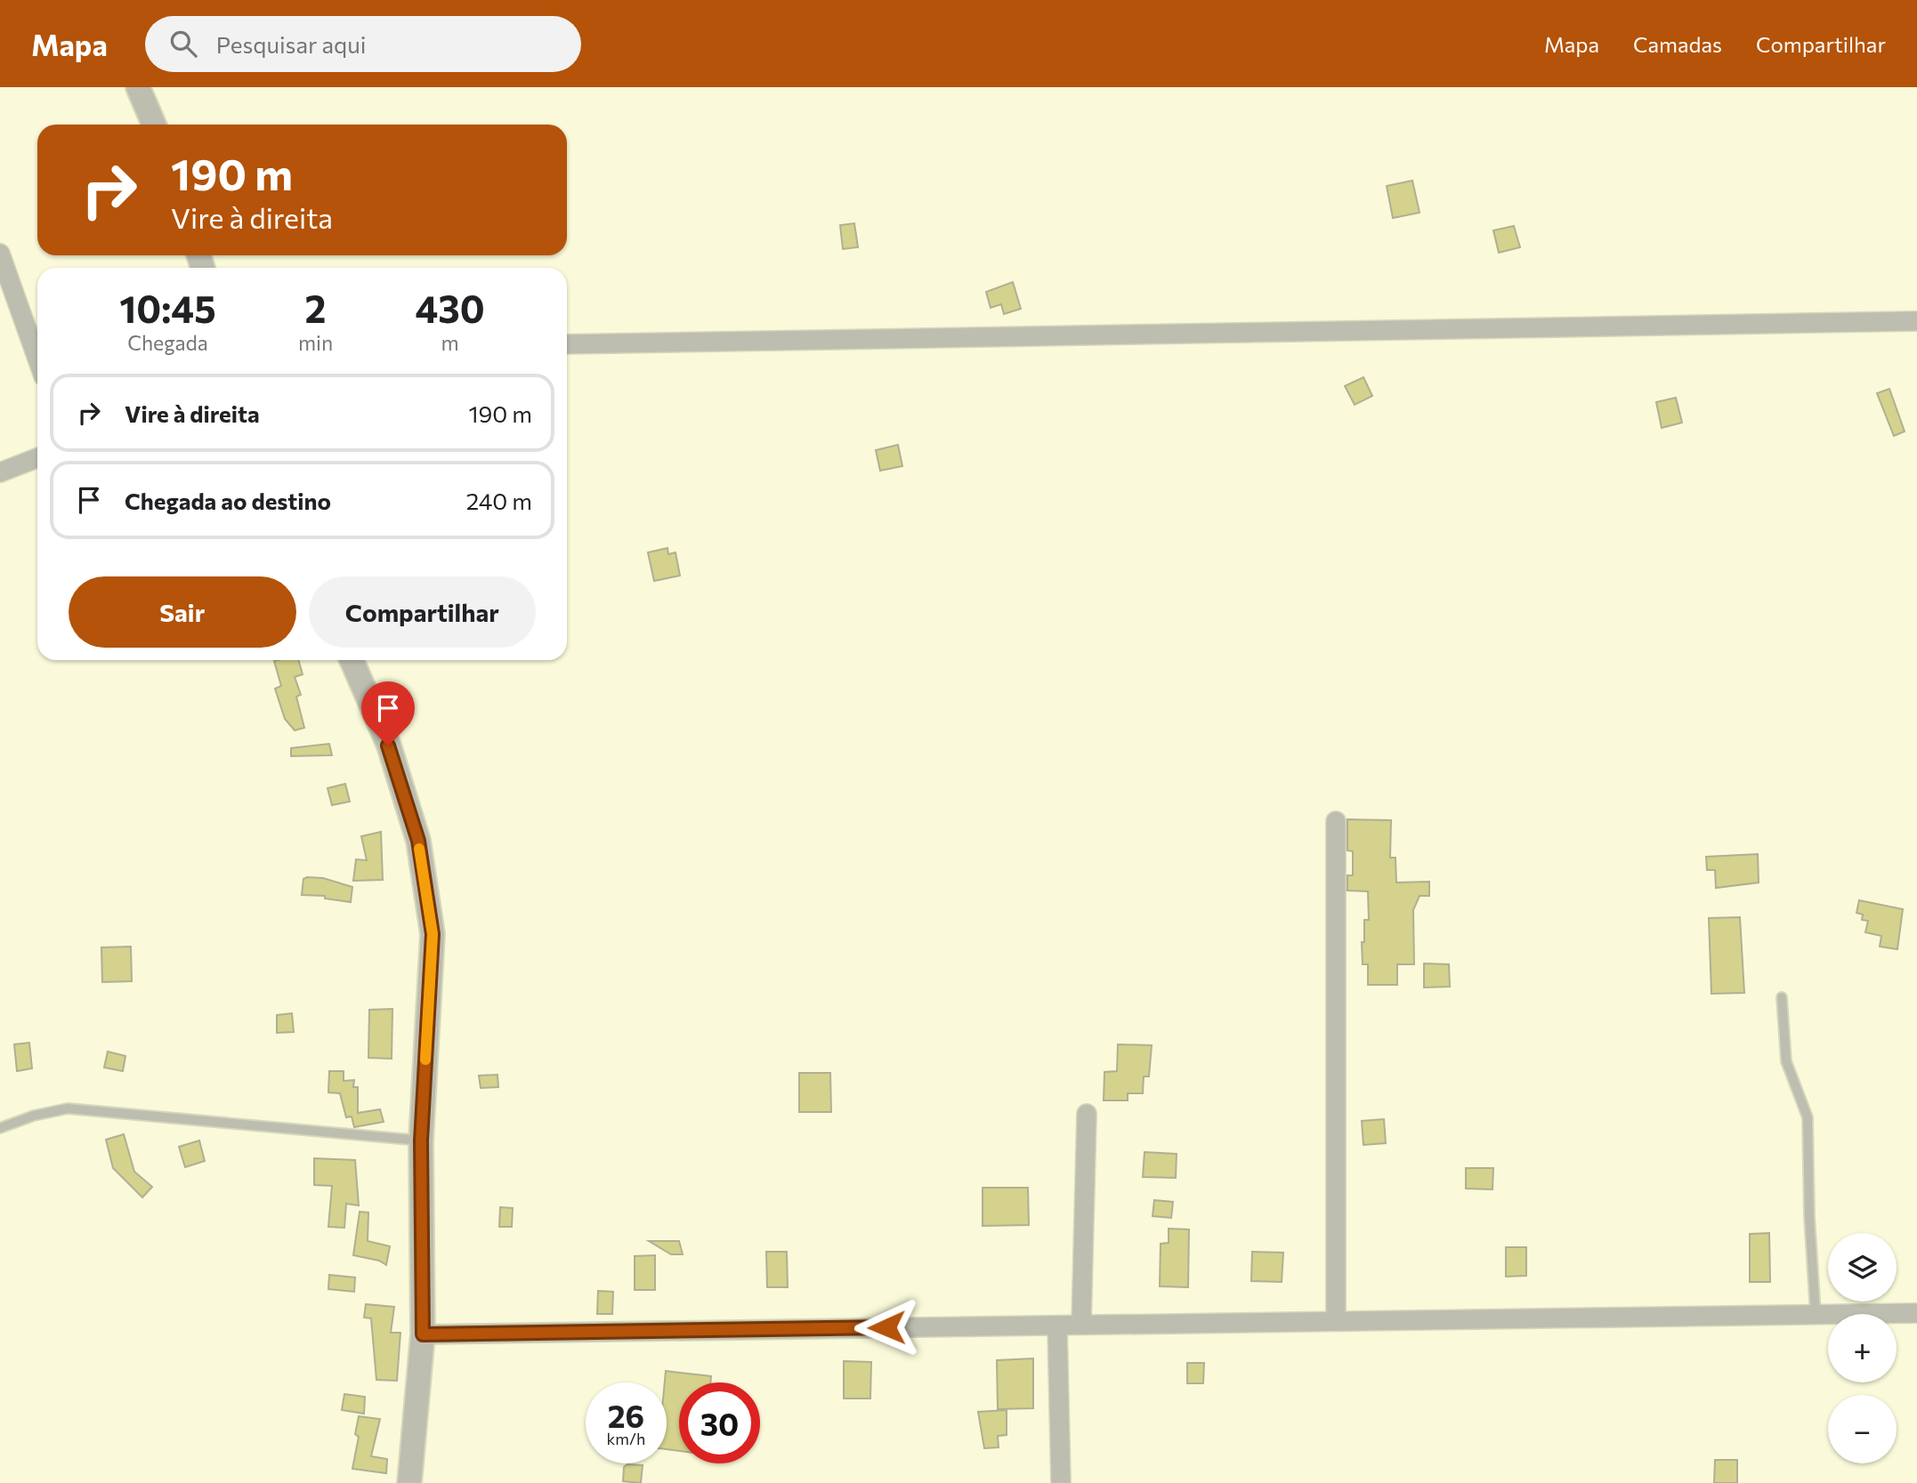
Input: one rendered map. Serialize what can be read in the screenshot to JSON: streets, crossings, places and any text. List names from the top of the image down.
{
  "page": {
    "header": "Mapa",
    "search": "Pesquisar aqui",
    "nav": ["Mapa", "Camadas", "Compartilhar"],
    "turn": ["190 m", "Vire à direita"],
    "eta": [
      "10:45",
      "Chegada",
      "2",
      "min",
      "430",
      "m"
    ],
    "list": [
      {
        "name": "Vire à direita",
        "value": "190 m"
      },
      {
        "name": "Chegada ao destino",
        "value": "240 m"
      }
    ],
    "buttons": ["Sair", "Compartilhar"],
    "map_buttons": ["+", "−"],
    "speed": "26 km/h",
    "limit": "30"
  }
}
